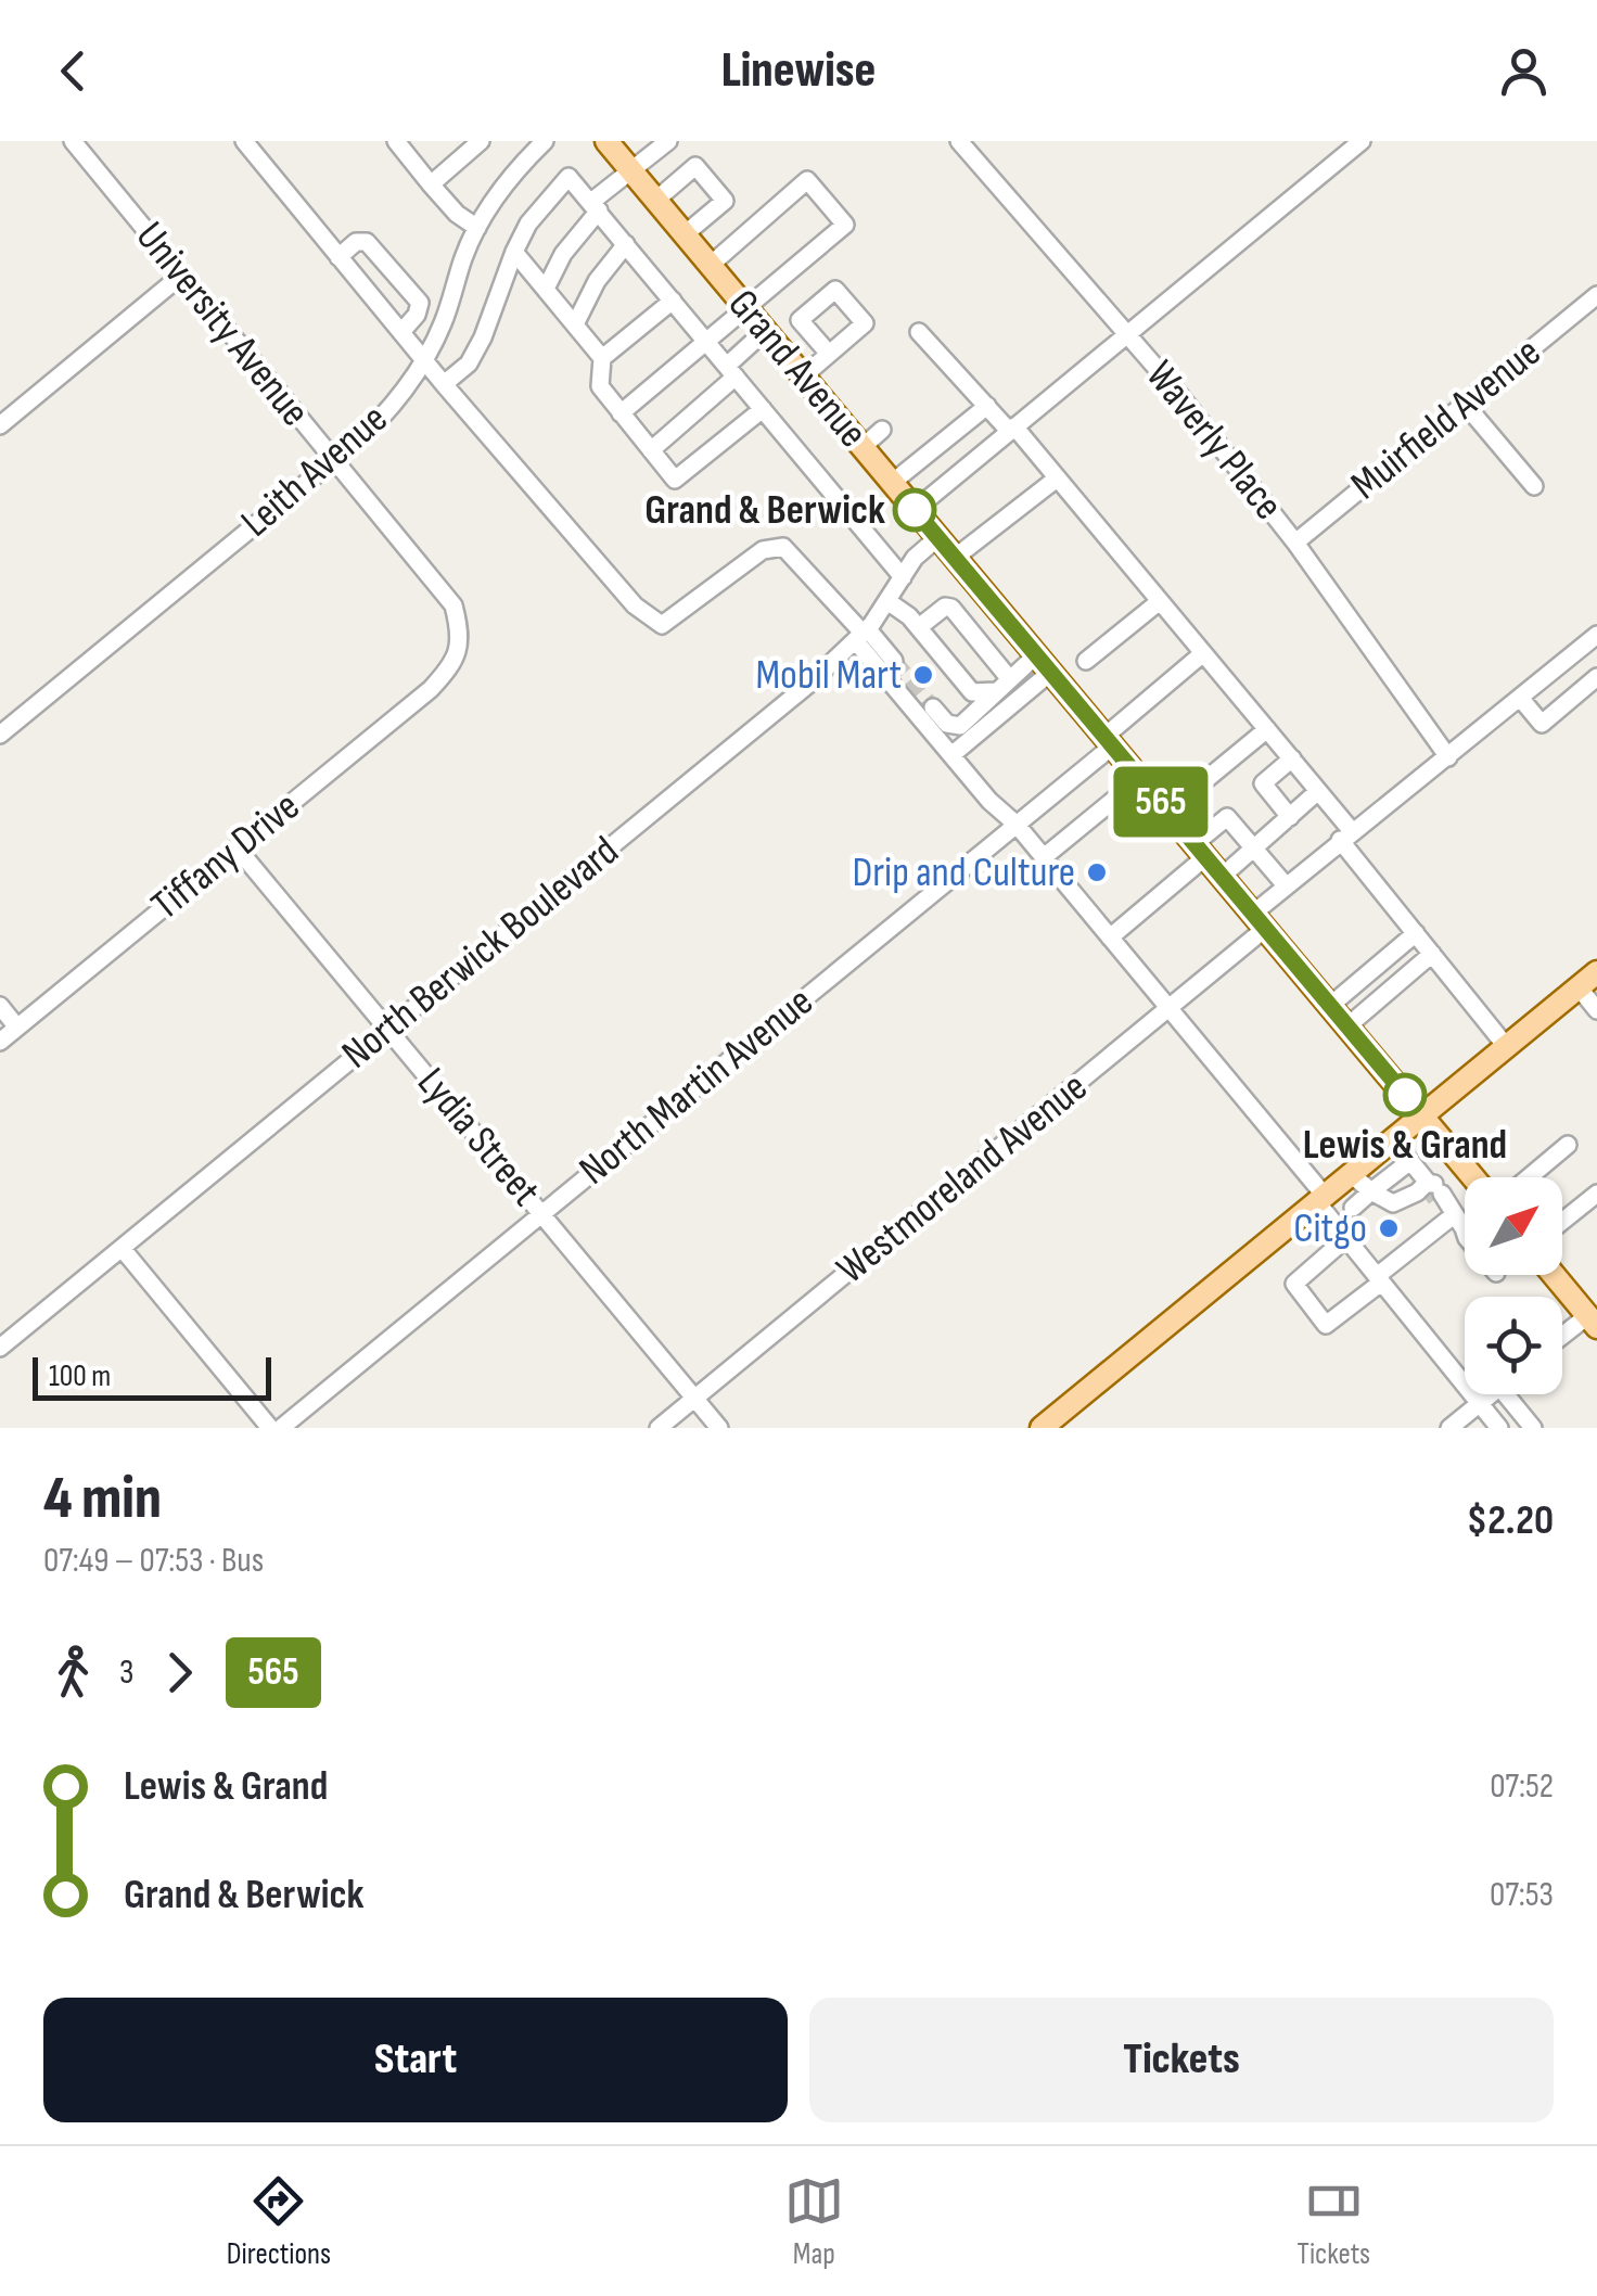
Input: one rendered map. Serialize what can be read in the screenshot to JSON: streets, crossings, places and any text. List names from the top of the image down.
{
  "streets": {
    "main road": ["Grand Avenue"],
    "street": [
      "University Avenue",
      "Muirfield Avenue",
      "Waverly Place",
      "Leith Avenue",
      "Tiffany Drive",
      "North Berwick Boulevard",
      "North Martin Avenue",
      "Lydia Street",
      "Westmoreland Avenue"
    ]
  },
  "crossings": [
    ["University Avenue", "Leith Avenue"],
    ["University Avenue", "Tiffany Drive"],
    ["Grand Avenue", "North Berwick Boulevard"],
    ["Grand Avenue", "North Martin Avenue"],
    ["Grand Avenue", "Westmoreland Avenue"],
    ["Muirfield Avenue", "Waverly Place"],
    ["Waverly Place", "Westmoreland Avenue"],
    ["Tiffany Drive", "Lydia Street"],
    ["North Berwick Boulevard", "Lydia Street"],
    ["North Martin Avenue", "Lydia Street"],
    ["Lydia Street", "Westmoreland Avenue"]
  ],
  "places": [
    "Grand & Berwick",
    "Mobil Mart",
    "Drip and Culture",
    "Lewis & Grand",
    "Citgo"
  ],
  "lines": ["bus line 565"],
  "scale_bar": "100 m",
  "north": "top right",
  "page": {
    "header": "Linewise",
    "on_map": "565",
    "scale": "100 m",
    "heading": ["4 min", "07:49 – 07:53 · Bus", "$2.20"],
    "legs": ["3", "565"],
    "list": [
      {
        "name": "Lewis & Grand",
        "value": "07:52"
      },
      {
        "name": "Grand & Berwick",
        "value": "07:53"
      }
    ],
    "buttons": ["Start", "Tickets"],
    "tabs": ["Directions", "Map", "Tickets"]
  }
}
